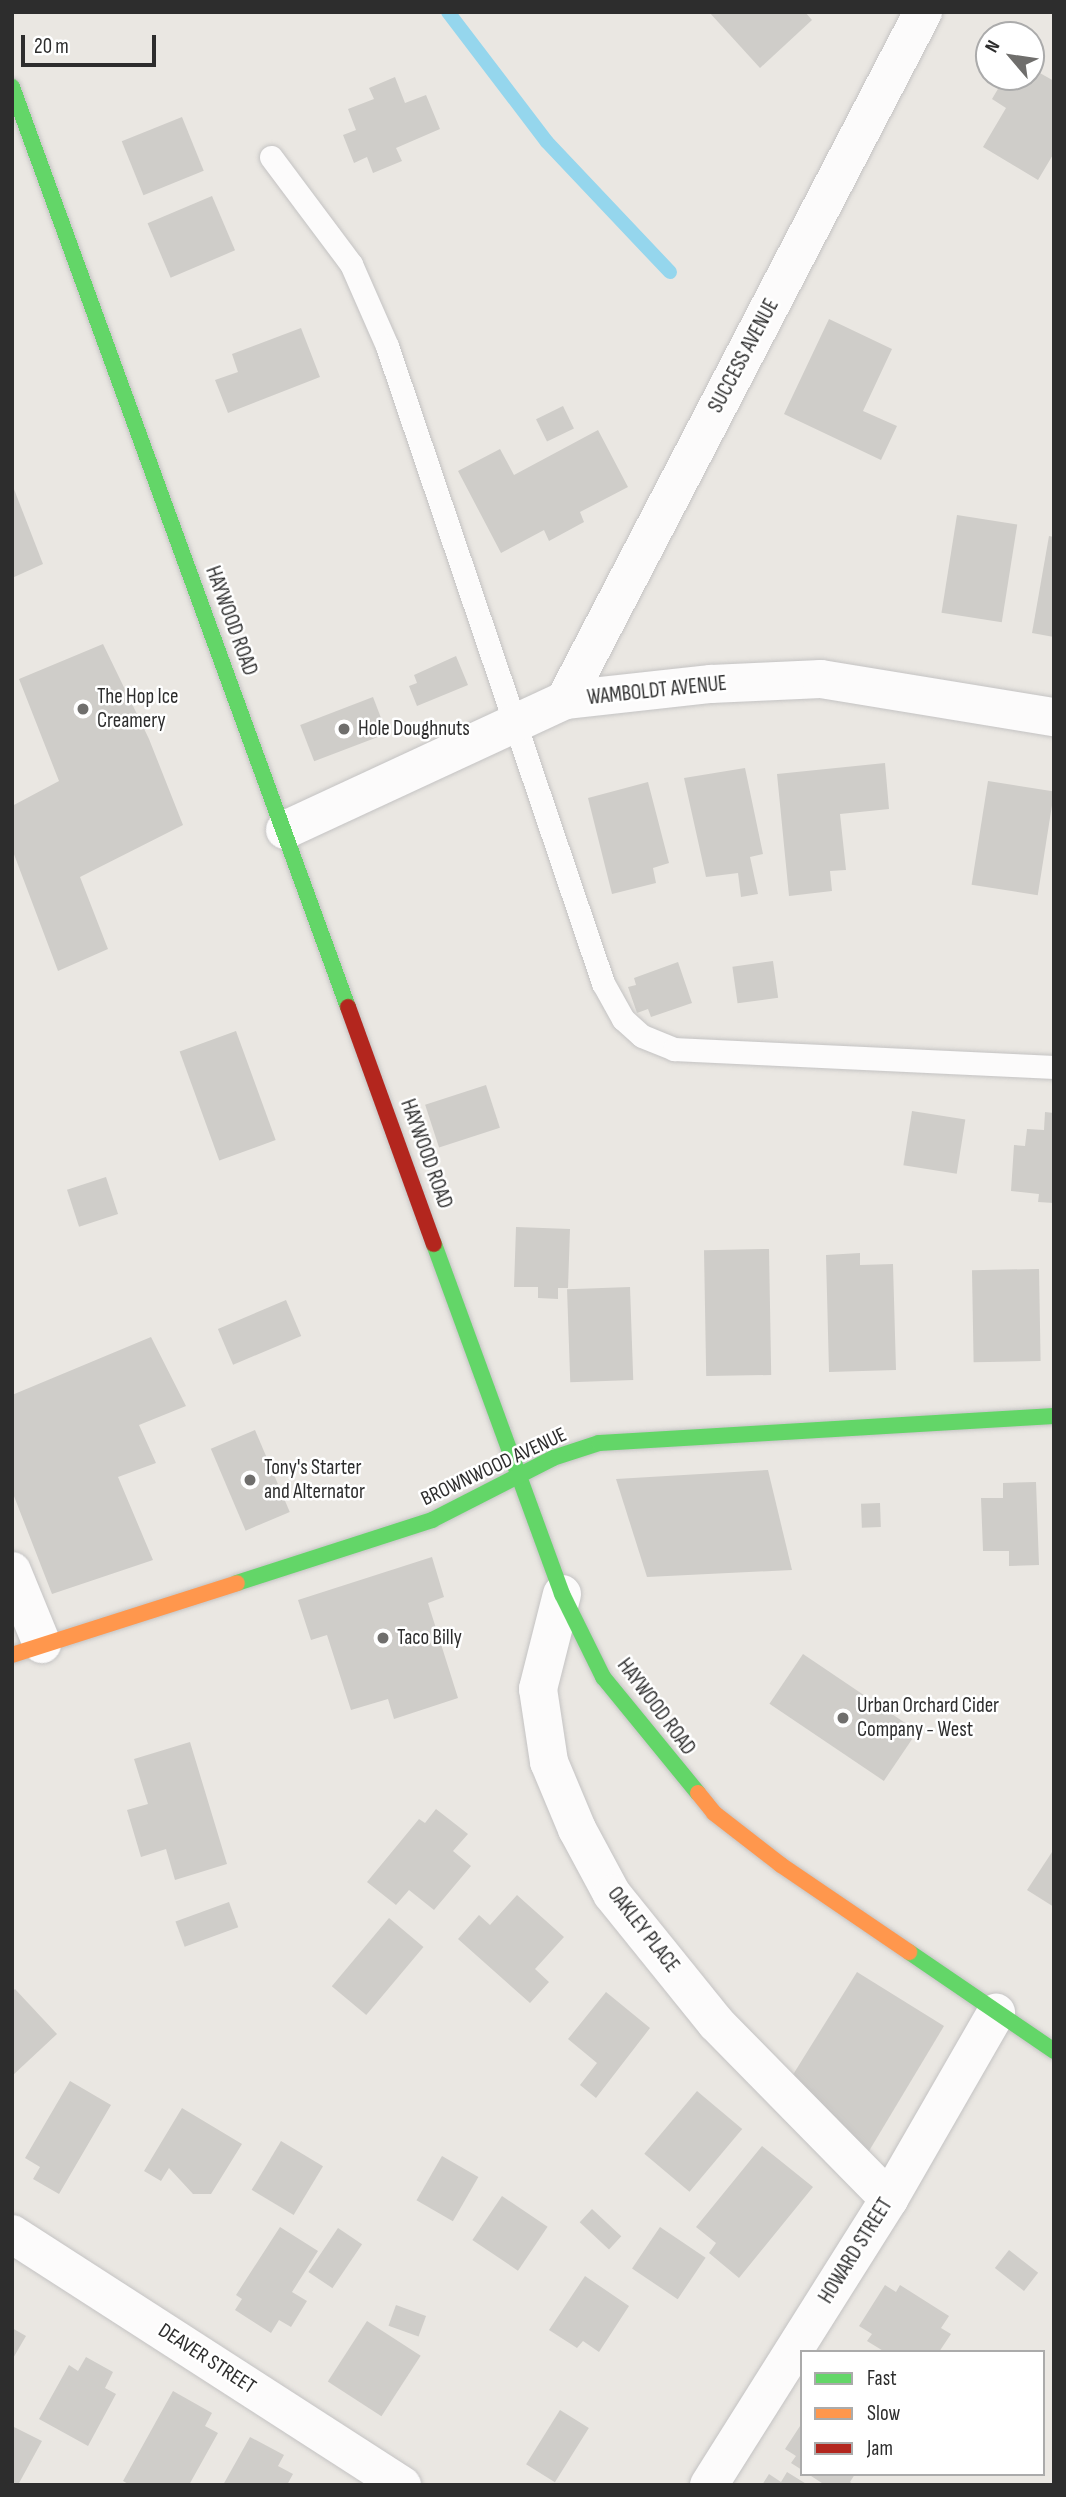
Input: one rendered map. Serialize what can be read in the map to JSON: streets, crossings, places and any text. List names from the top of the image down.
{
  "streets": {
    "main road": ["HAYWOOD ROAD", "BROWNWOOD AVENUE"],
    "street": [
      "SUCCESS AVENUE",
      "WAMBOLDT AVENUE",
      "OAKLEY PLACE",
      "HOWARD STREET",
      "DEAVER STREET"
    ]
  },
  "crossings": [
    ["SUCCESS AVENUE", "WAMBOLDT AVENUE"],
    ["HAYWOOD ROAD", "WAMBOLDT AVENUE"],
    ["HAYWOOD ROAD", "BROWNWOOD AVENUE"],
    ["HAYWOOD ROAD", "OAKLEY PLACE"],
    ["HAYWOOD ROAD", "HOWARD STREET"],
    ["OAKLEY PLACE", "HOWARD STREET"]
  ],
  "places": [
    "The Hop Ice Creamery",
    "Hole Doughnuts",
    "Tony's Starter and Alternator",
    "Taco Billy",
    "Urban Orchard Cider Company - West"
  ],
  "legend": ["Fast", "Slow", "Jam"],
  "scale_bar": "20 m",
  "north": "top left"
}
